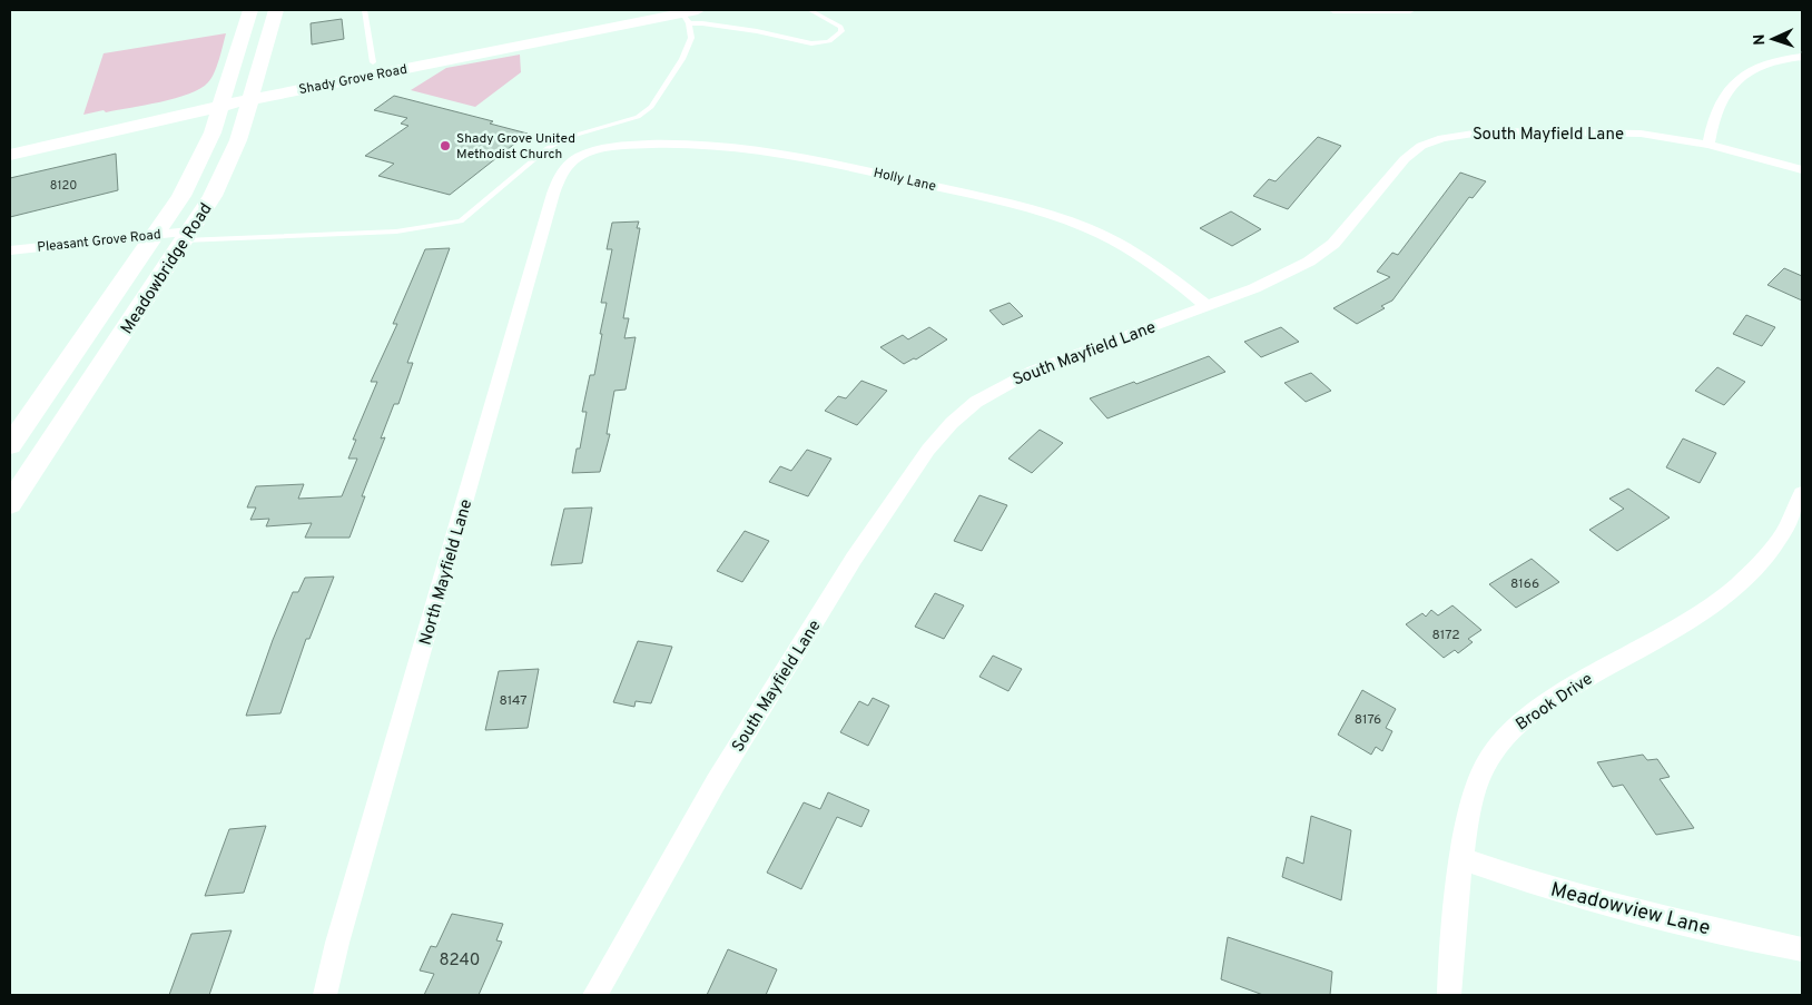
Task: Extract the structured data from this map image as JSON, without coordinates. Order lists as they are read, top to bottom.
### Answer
{
  "streets": {
    "main road": ["Shady Grove Road", "Meadowbridge Road"],
    "street": [
      "South Mayfield Lane",
      "Holly Lane",
      "Pleasant Grove Road",
      "North Mayfield Lane",
      "Brook Drive",
      "Meadowview Lane"
    ]
  },
  "crossings": [
    ["Shady Grove Road", "Meadowbridge Road"],
    ["South Mayfield Lane", "Holly Lane"],
    ["Holly Lane", "North Mayfield Lane"],
    ["Pleasant Grove Road", "Meadowbridge Road"],
    ["Brook Drive", "Meadowview Lane"]
  ],
  "places": ["Shady Grove United Methodist Church"],
  "house_numbers": [
    "8120",
    "8166",
    "8172",
    "8147",
    "8176",
    "8240"
  ],
  "north": "left"
}
